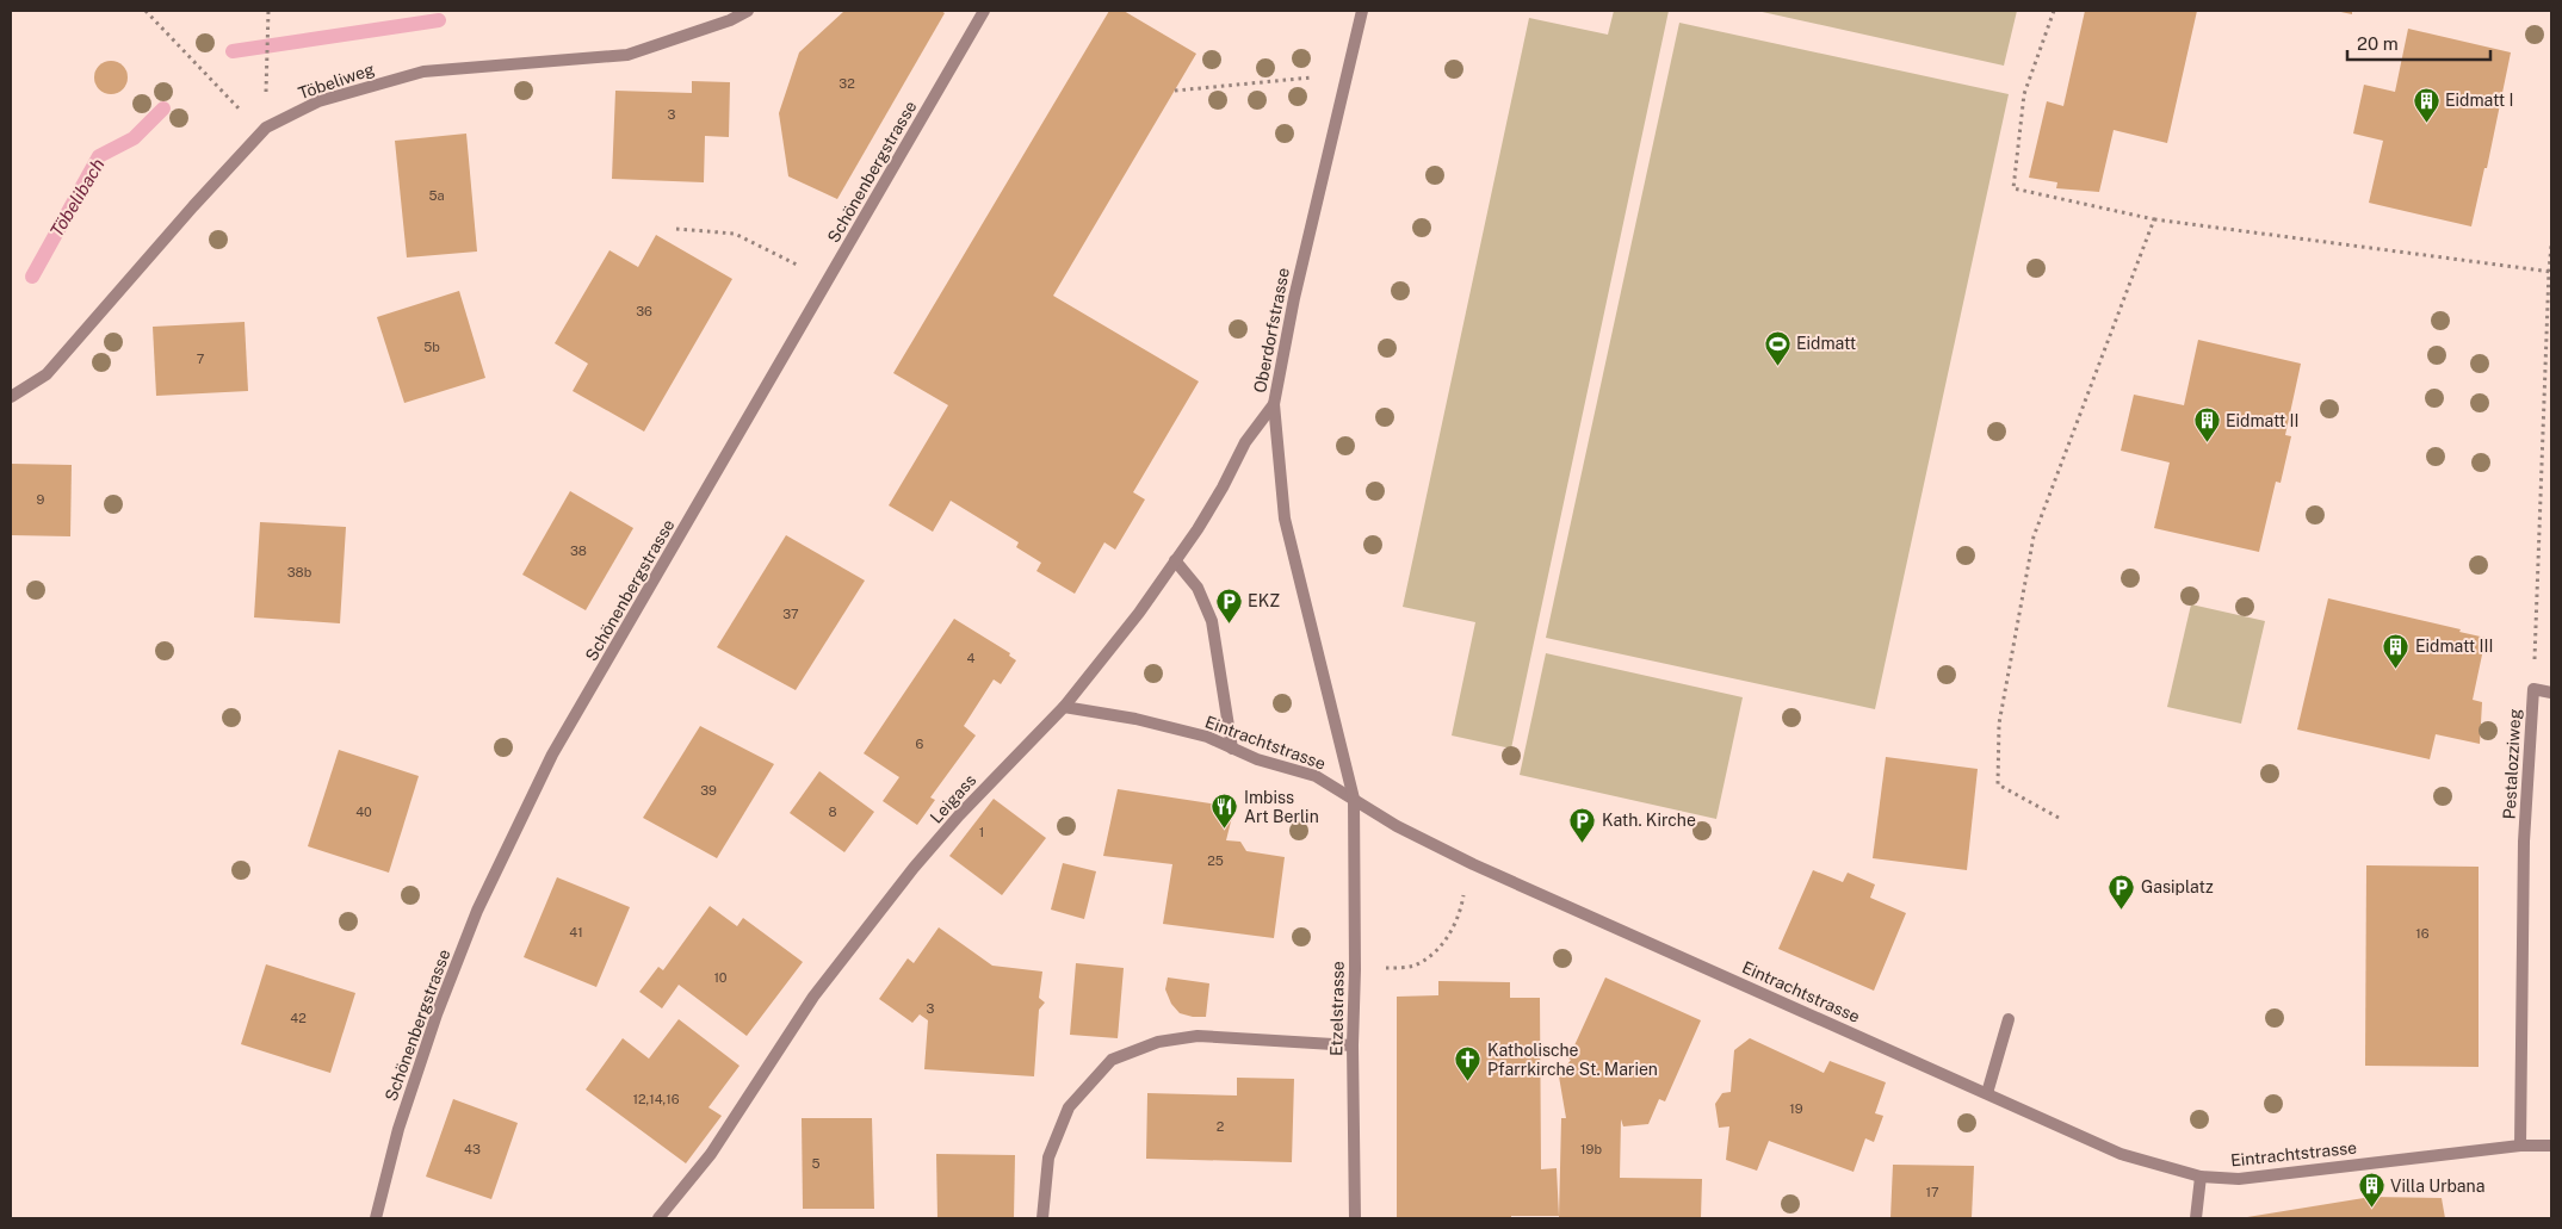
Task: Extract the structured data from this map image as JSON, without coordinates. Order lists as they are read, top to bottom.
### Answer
{
  "streets": {
    "street": [
      "Töbeliweg",
      "Schönenbergstrasse",
      "Oberdorfstrasse",
      "Eintrachtstrasse",
      "Pestalozziweg",
      "Leigass",
      "Etzelstrasse"
    ]
  },
  "crossings": [
    ["Oberdorfstrasse", "Eintrachtstrasse"],
    ["Oberdorfstrasse", "Leigass"],
    ["Oberdorfstrasse", "Etzelstrasse"],
    ["Eintrachtstrasse", "Pestalozziweg"],
    ["Eintrachtstrasse", "Leigass"],
    ["Eintrachtstrasse", "Etzelstrasse"]
  ],
  "water": ["Töbelibach"],
  "places": {
    "building": [
      "Eidmatt I",
      "Eidmatt II",
      "Eidmatt III",
      "Villa Urbana"
    ],
    "sports": ["Eidmatt"],
    "parking": ["EKZ", "Kath. Kirche", "Gasiplatz"],
    "restaurant": ["Imbiss Art Berlin"],
    "church": ["Katholische Pfarrkirche St. Marien"]
  },
  "house_numbers": [
    "32",
    "3",
    "5a",
    "36",
    "5b",
    "7",
    "9",
    "38",
    "38b",
    "37",
    "4",
    "6",
    "39",
    "40",
    "8",
    "1",
    "25",
    "41",
    "16",
    "10",
    "3",
    "42",
    "12,14,16",
    "19",
    "2",
    "43",
    "19b",
    "5",
    "17"
  ],
  "scale_bar": "20 m"
}
